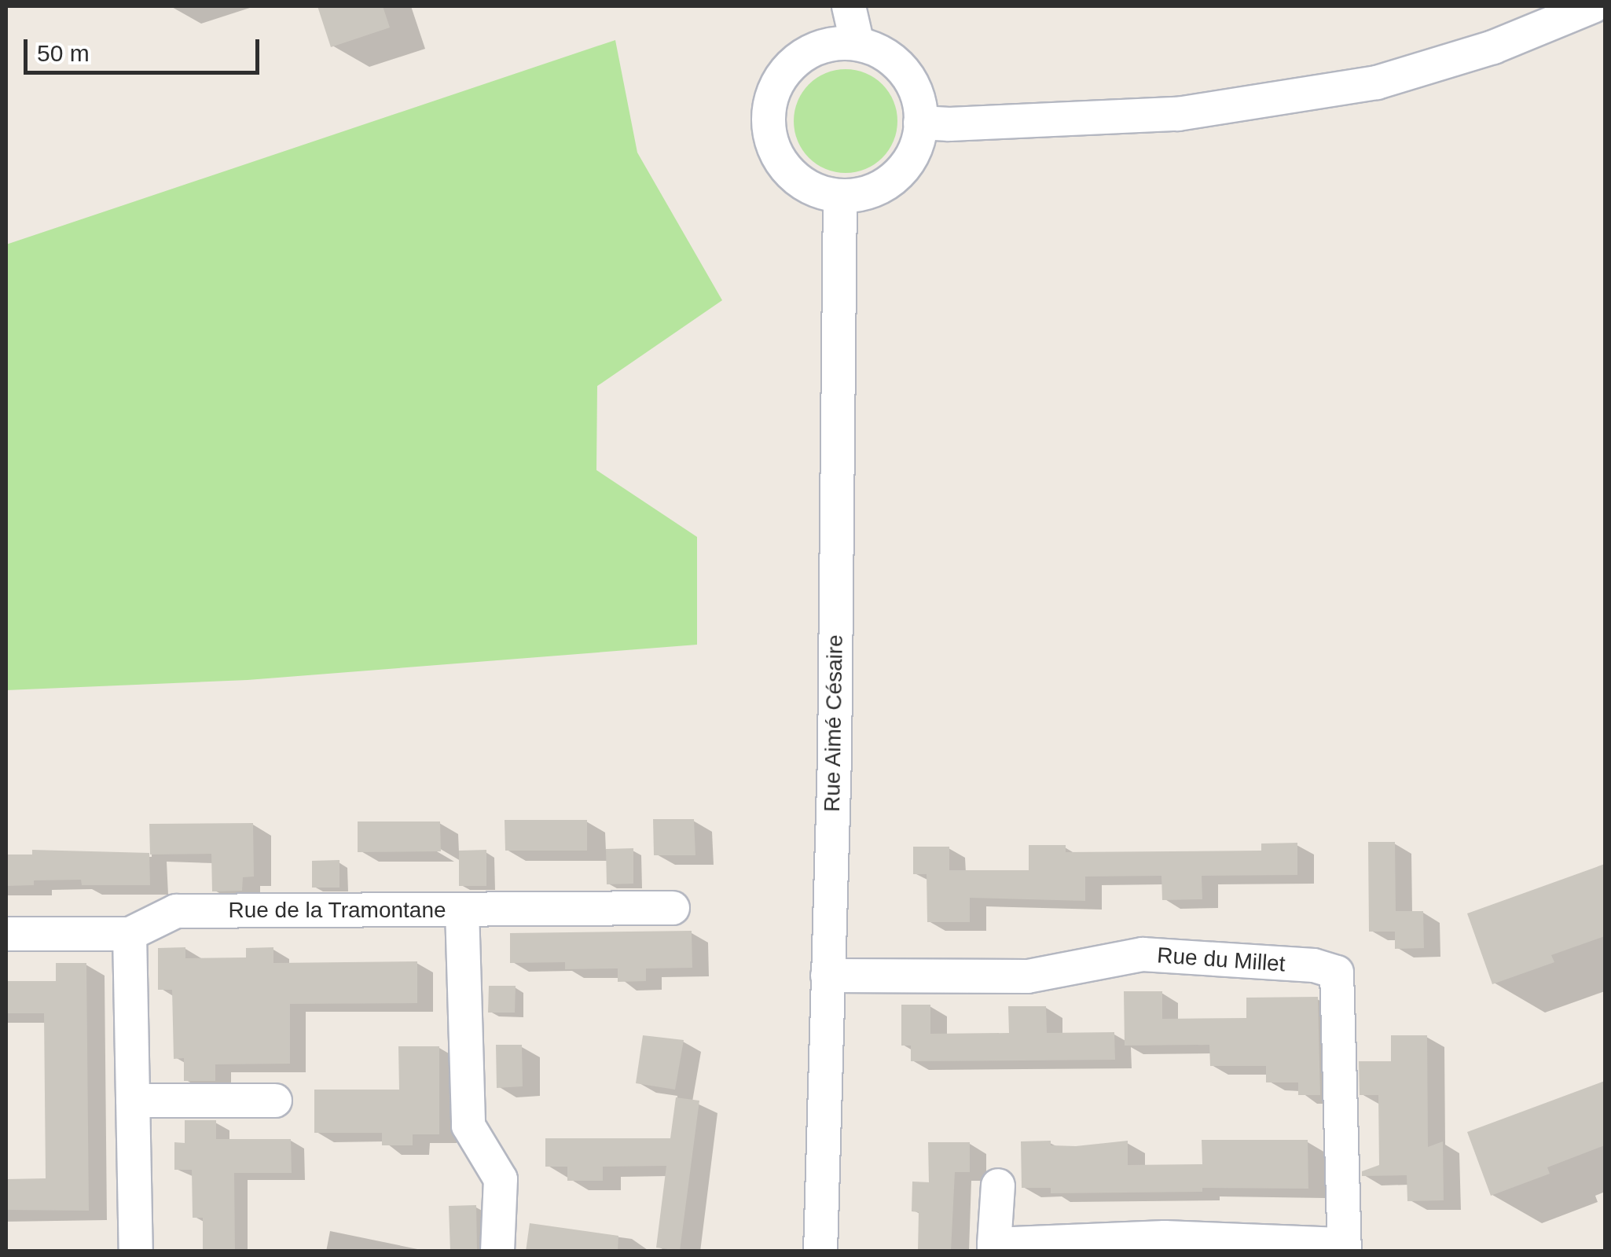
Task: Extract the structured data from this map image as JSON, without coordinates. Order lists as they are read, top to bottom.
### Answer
{
  "streets": {
    "street": ["Rue Aimé Césaire", "Rue de la Tramontane", "Rue du Millet"]
  },
  "crossings": [
    ["Rue Aimé Césaire", "Rue du Millet"]
  ],
  "scale_bar": "50 m"
}
